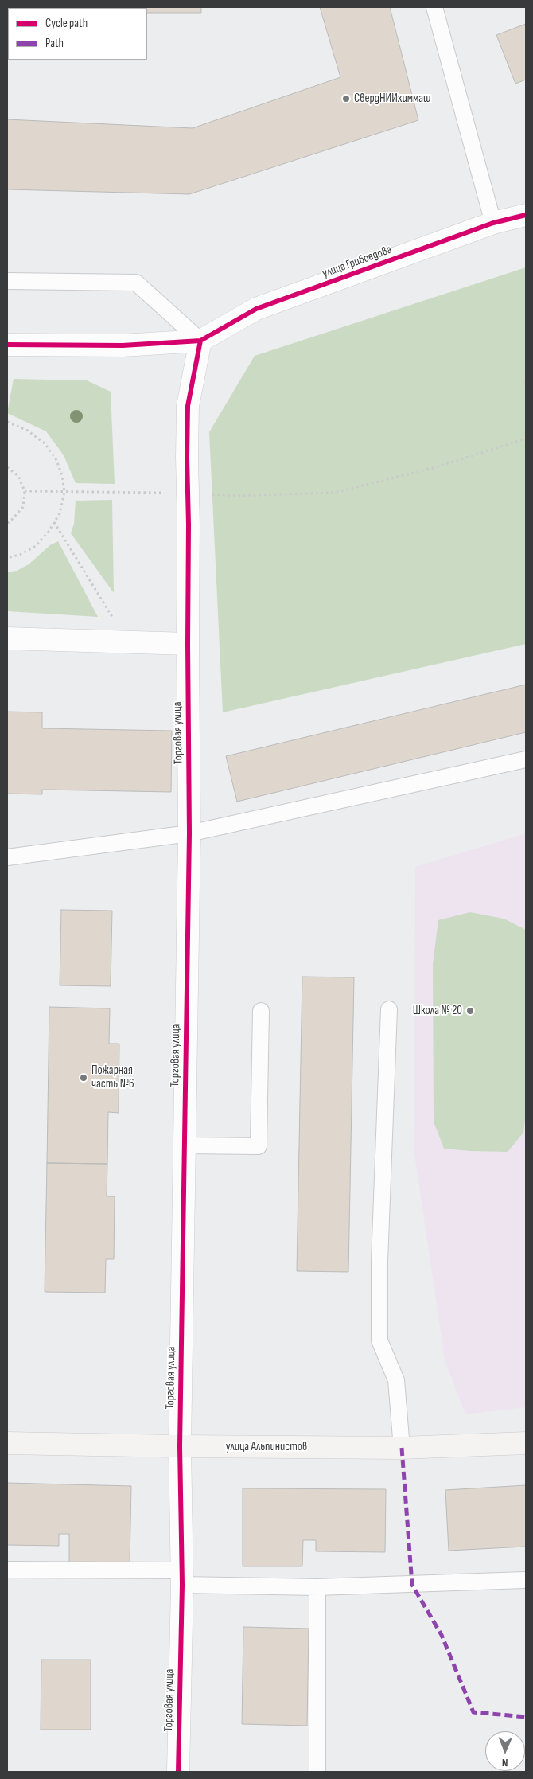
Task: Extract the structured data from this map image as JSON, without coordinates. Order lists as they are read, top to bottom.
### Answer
{
  "streets": {
    "main road": ["улица Альпинистов"],
    "street": ["улица Грибоедова", "Торговая улица"]
  },
  "crossings": [
    ["улица Грибоедова", "Торговая улица"],
    ["Торговая улица", "улица Альпинистов"]
  ],
  "places": ["СвердНИИхиммаш", "Школа № 20", "Пожарная часть №6"],
  "legend": ["Cycle path", "Path"],
  "north": "bottom"
}
